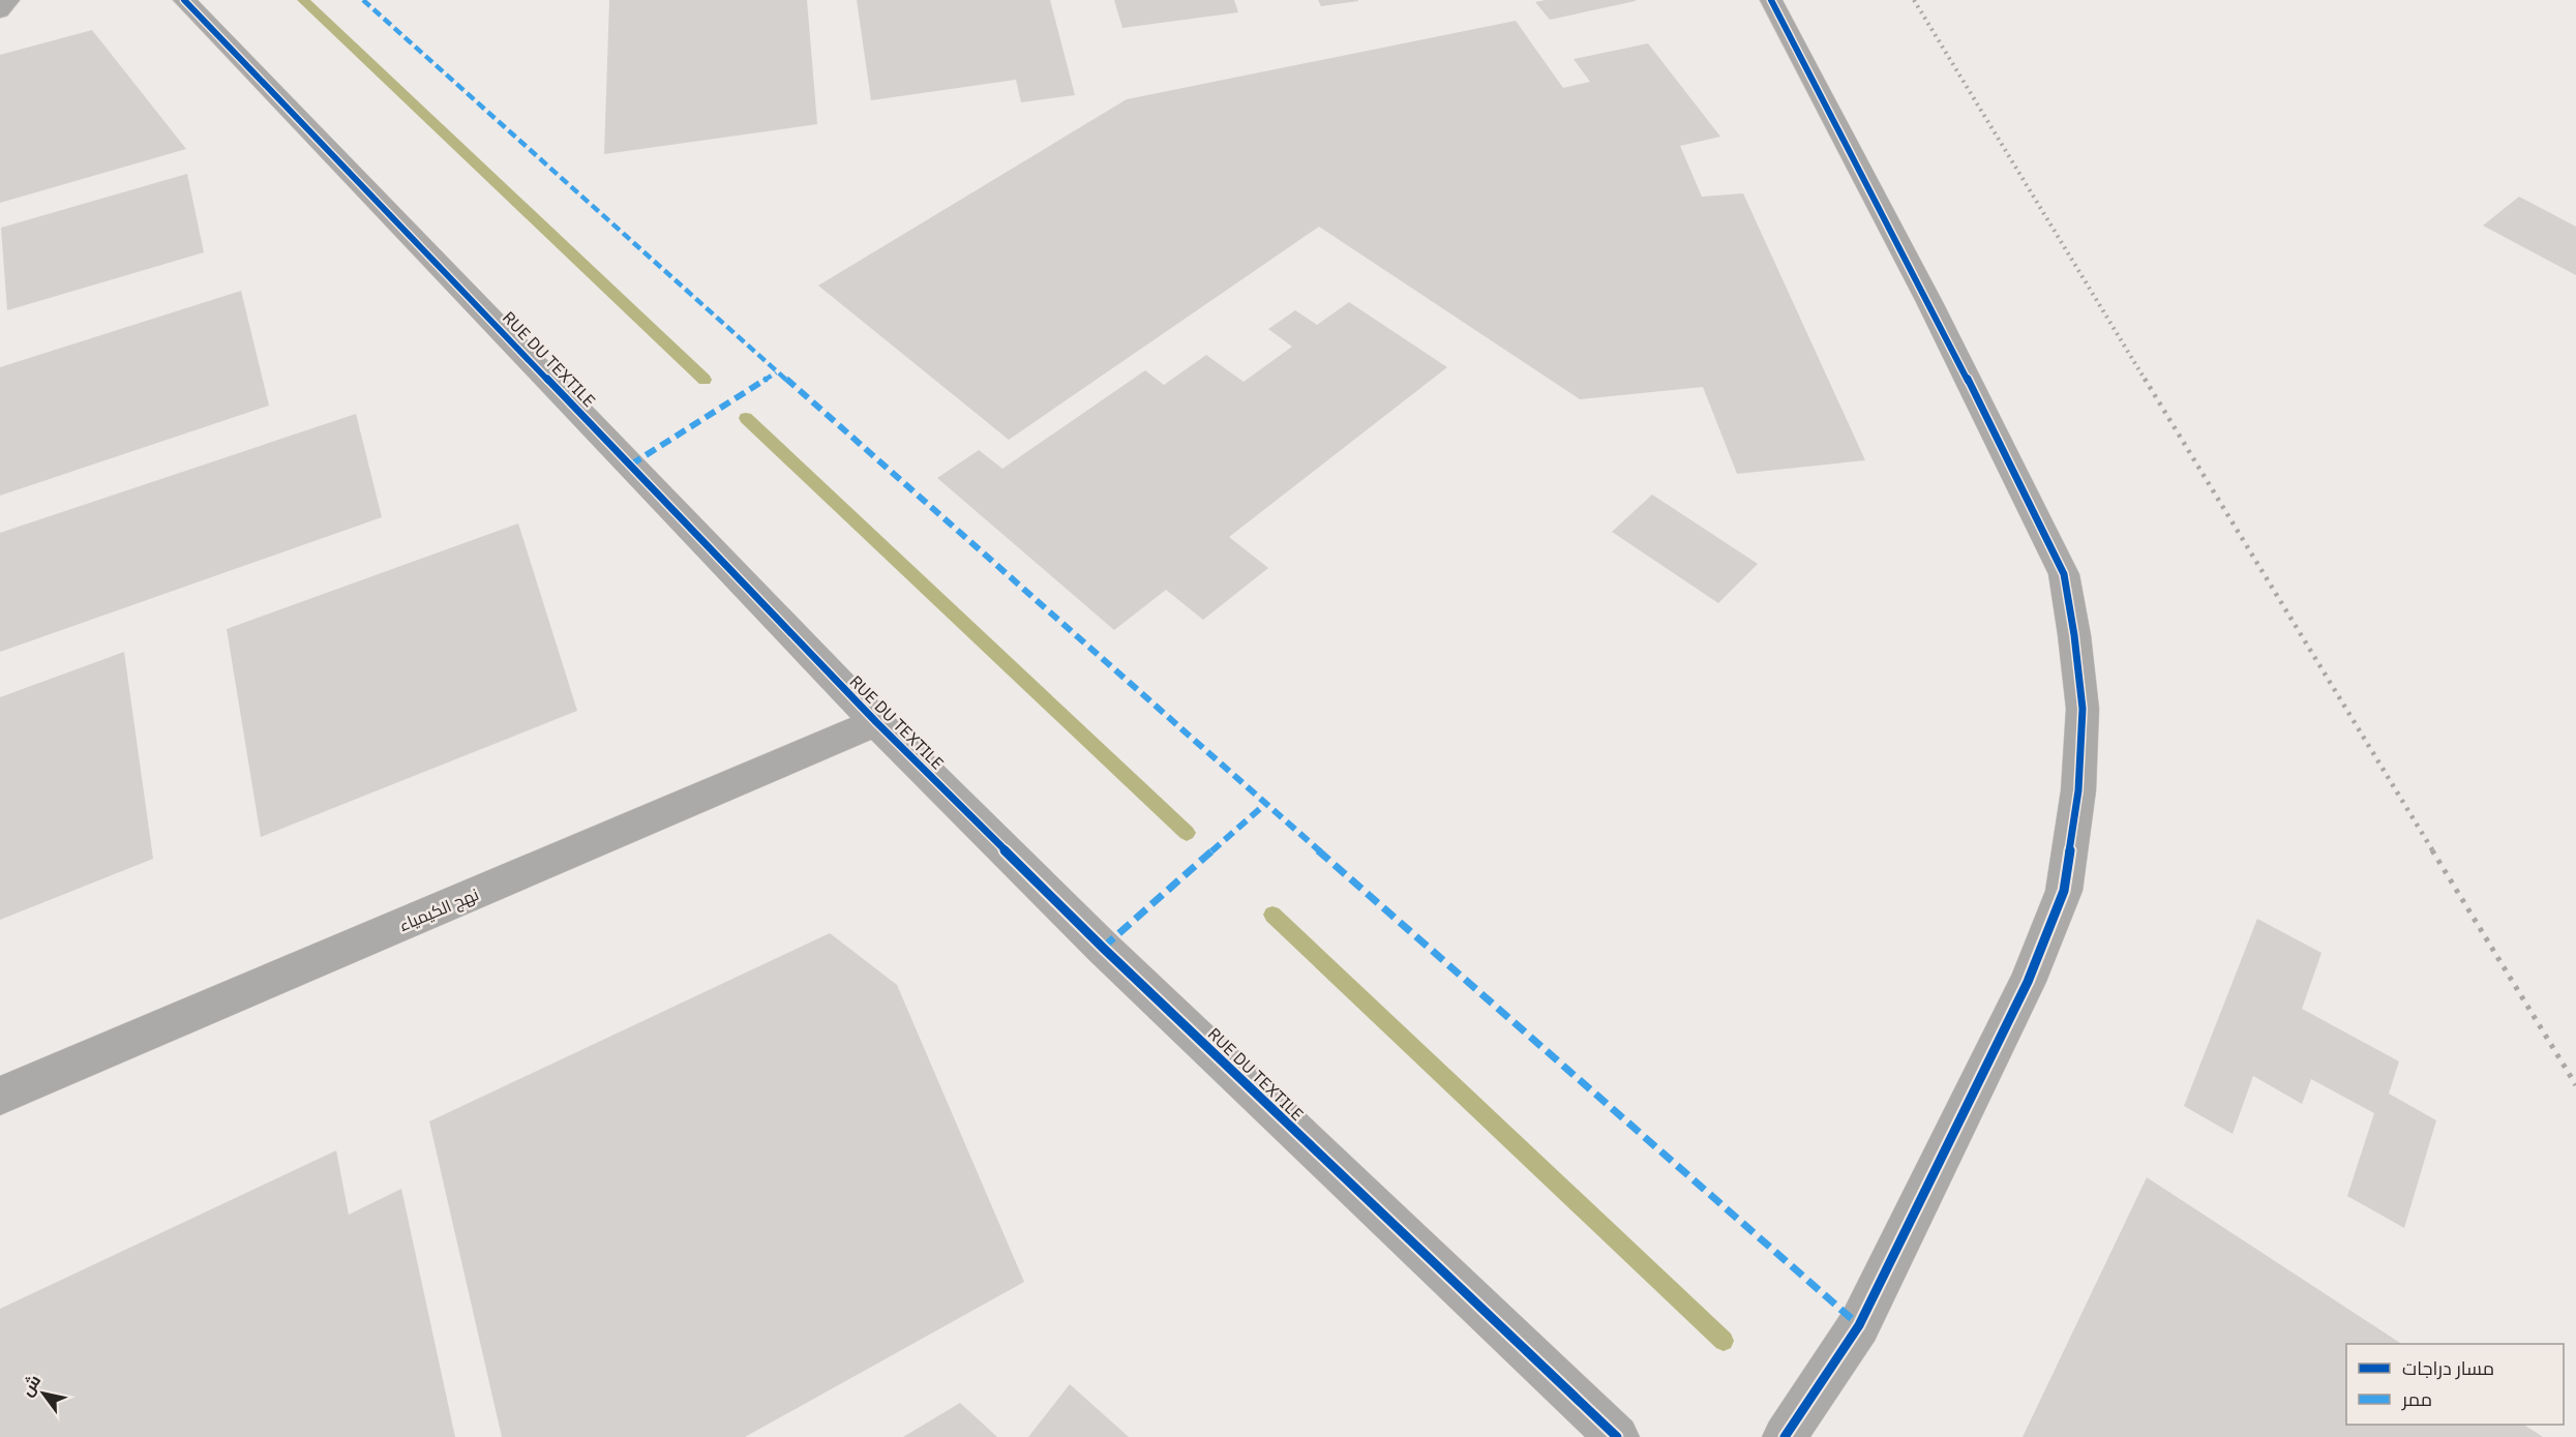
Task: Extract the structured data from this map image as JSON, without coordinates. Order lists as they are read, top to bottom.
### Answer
{
  "streets": {
    "street": ["RUE DU TEXTILE", "نهج الكيمياء"]
  },
  "crossings": [
    ["RUE DU TEXTILE", "نهج الكيمياء"]
  ],
  "legend": ["مسار دراجات", "ممر"],
  "north": "top left"
}
